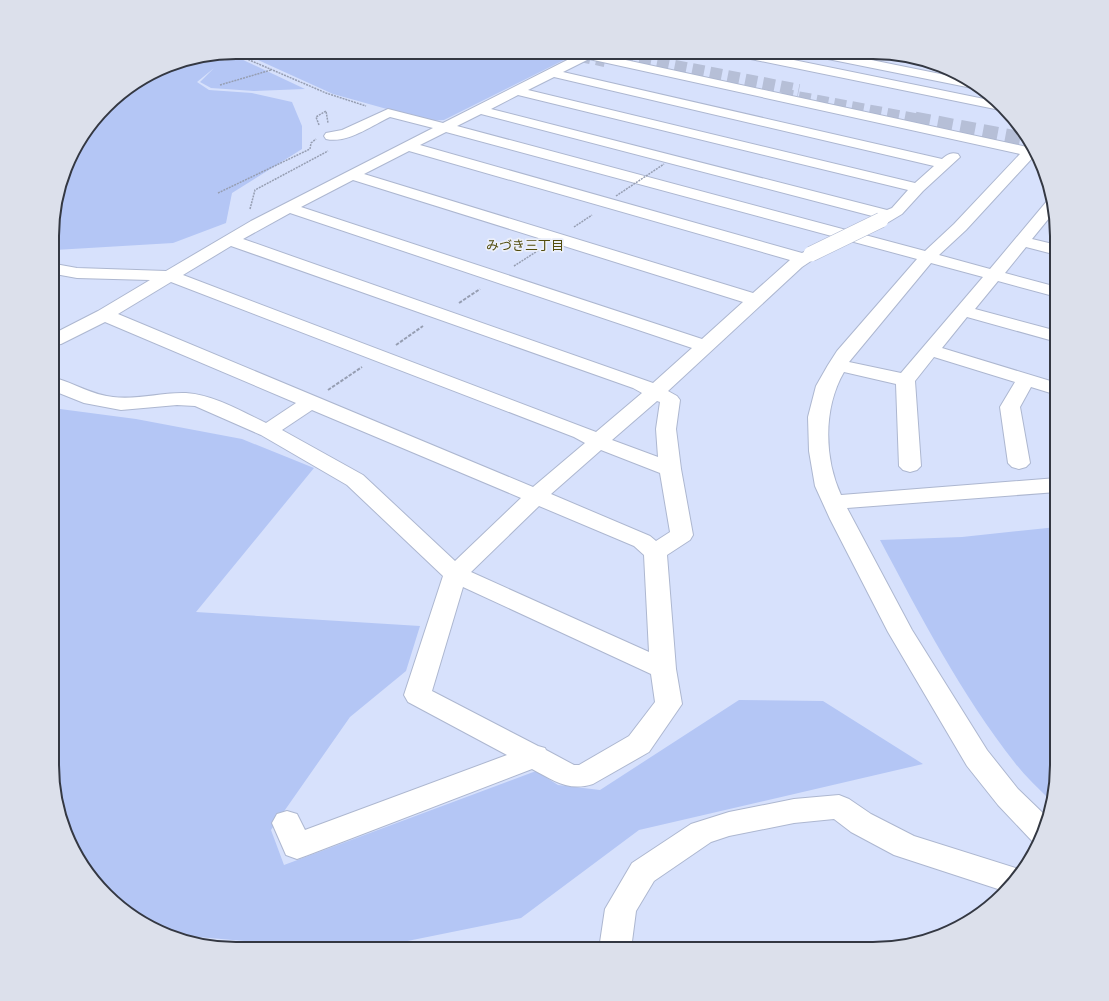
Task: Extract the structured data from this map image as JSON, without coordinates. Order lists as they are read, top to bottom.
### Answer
{
  "districts": ["みづき三丁目"]
}
